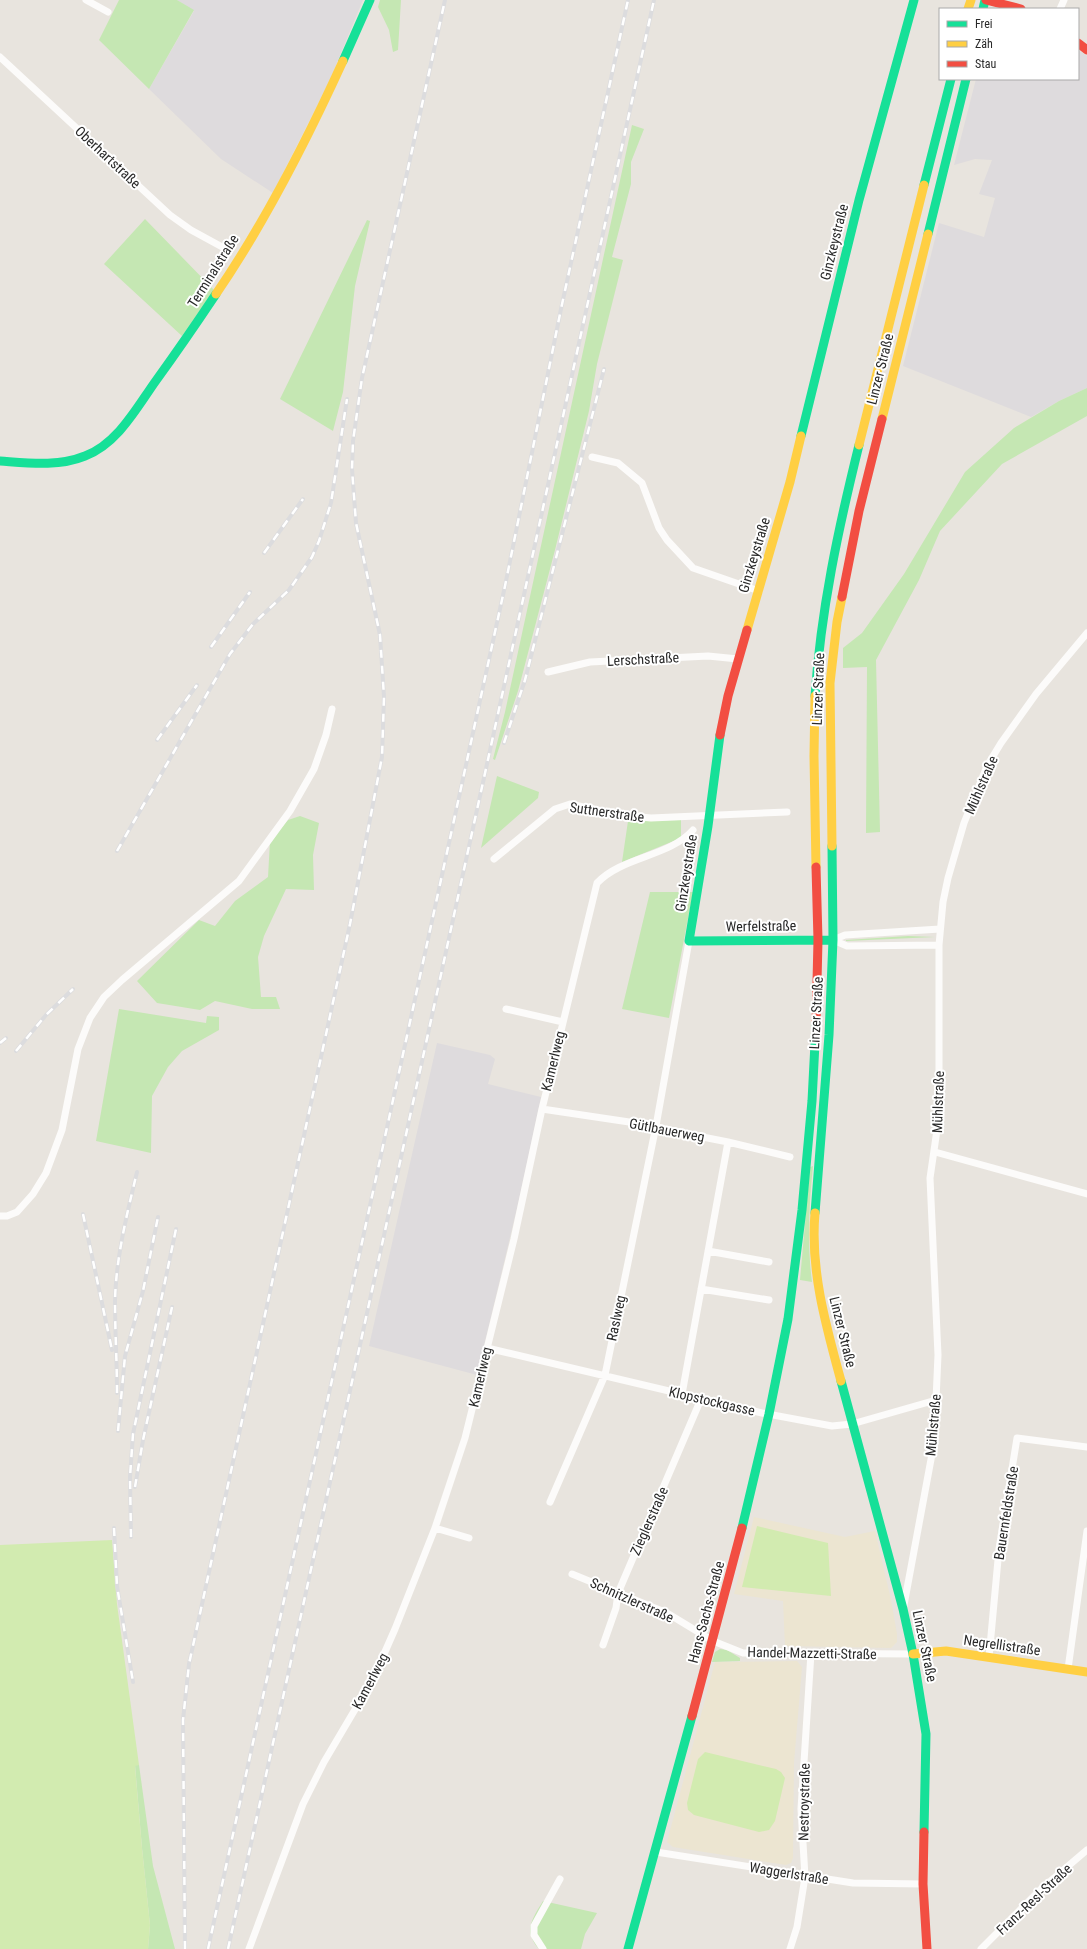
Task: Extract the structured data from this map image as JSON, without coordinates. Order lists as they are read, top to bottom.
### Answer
{
  "streets": {
    "main road": [
      "Ginzkeystraße",
      "Terminalstraße",
      "Linzer Straße",
      "Werfelstraße",
      "Hans-Sachs-Straße",
      "Negrellistraße"
    ],
    "street": [
      "Oberhartstraße",
      "Lerschstraße",
      "Mühlstraße",
      "Suttnerstraße",
      "Kamerlweg",
      "Gütlbauerweg",
      "Raslweg",
      "Klopstockgasse",
      "Bauernfeldstraße",
      "Zieglerstraße",
      "Schnitzlerstraße",
      "Handel-Mazzetti-Straße",
      "Nestroystraße",
      "Waggerlstraße",
      "Franz-Resl-Straße"
    ]
  },
  "crossings": [
    ["Ginzkeystraße", "Lerschstraße"],
    ["Ginzkeystraße", "Suttnerstraße"],
    ["Ginzkeystraße", "Werfelstraße"],
    ["Ginzkeystraße", "Gütlbauerweg"],
    ["Ginzkeystraße", "Raslweg"],
    ["Linzer Straße", "Mühlstraße"],
    ["Linzer Straße", "Werfelstraße"],
    ["Linzer Straße", "Klopstockgasse"],
    ["Linzer Straße", "Hans-Sachs-Straße"],
    ["Linzer Straße", "Negrellistraße"],
    ["Linzer Straße", "Handel-Mazzetti-Straße"],
    ["Linzer Straße", "Waggerlstraße"],
    ["Mühlstraße", "Werfelstraße"],
    ["Mühlstraße", "Klopstockgasse"],
    ["Kamerlweg", "Gütlbauerweg"],
    ["Kamerlweg", "Klopstockgasse"],
    ["Gütlbauerweg", "Raslweg"],
    ["Raslweg", "Klopstockgasse"],
    ["Klopstockgasse", "Zieglerstraße"],
    ["Klopstockgasse", "Hans-Sachs-Straße"],
    ["Bauernfeldstraße", "Negrellistraße"],
    ["Zieglerstraße", "Schnitzlerstraße"],
    ["Schnitzlerstraße", "Hans-Sachs-Straße"],
    ["Schnitzlerstraße", "Handel-Mazzetti-Straße"],
    ["Hans-Sachs-Straße", "Handel-Mazzetti-Straße"],
    ["Hans-Sachs-Straße", "Waggerlstraße"],
    ["Negrellistraße", "Handel-Mazzetti-Straße"],
    ["Handel-Mazzetti-Straße", "Nestroystraße"],
    ["Nestroystraße", "Waggerlstraße"]
  ],
  "legend": ["Frei", "Zäh", "Stau"]
}
